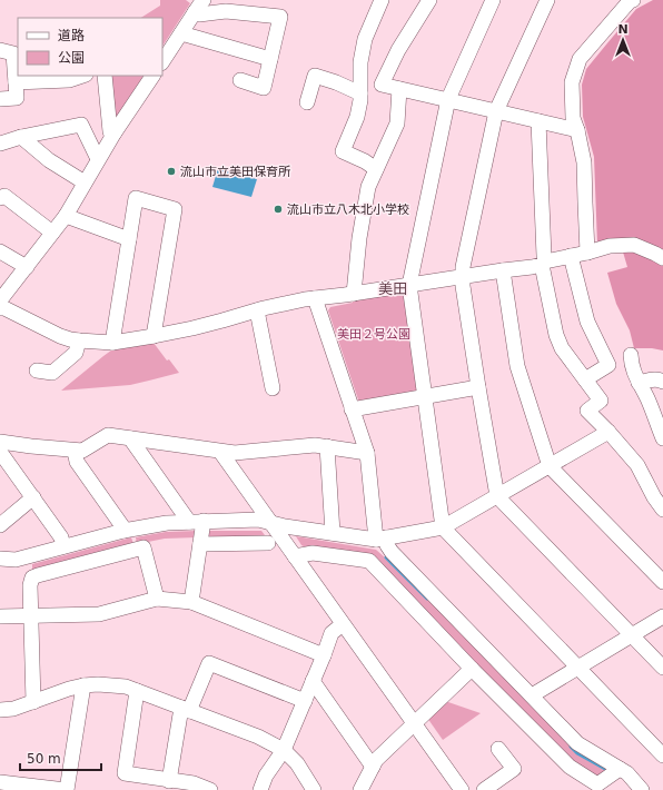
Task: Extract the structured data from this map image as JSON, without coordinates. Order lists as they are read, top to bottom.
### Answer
{
  "districts": ["美田"],
  "parks": ["美田２号公園"],
  "places": ["流山市立美田保育所", "流山市立八木北小学校"],
  "legend": ["道路", "公園"],
  "scale_bar": "50 m",
  "north": "top"
}
